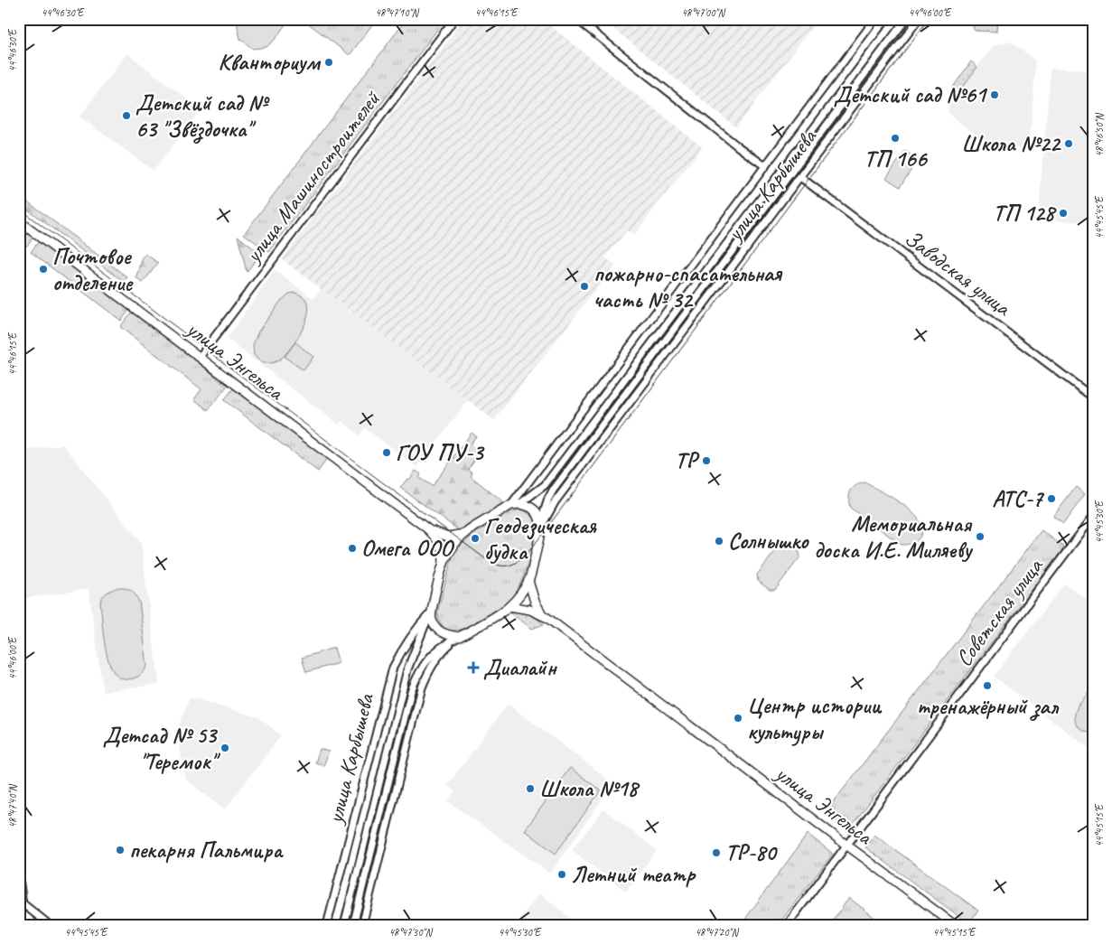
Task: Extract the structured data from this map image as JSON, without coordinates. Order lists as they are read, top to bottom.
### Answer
{
  "streets": {
    "main road": ["улица Карбышева", "улица Энгельса"],
    "street": ["улица Машиностроителей", "Заводская улица", "Советская улица"]
  },
  "crossings": [
    ["улица Машиностроителей", "улица Энгельса"],
    ["улица Карбышева", "Заводская улица"],
    ["улица Карбышева", "улица Энгельса"],
    ["улица Энгельса", "Советская улица"]
  ],
  "places": {
    "other": [
      "Кванториум",
      "Детский сад №61",
      "Детский сад № 63 \"Звёздочка\"",
      "ТП 166",
      "Школа №22",
      "ТП 128",
      "Почтовое отделение",
      "пожарно-спасательная часть № 32",
      "ГОУ ПУ-3",
      "ТР",
      "АТС-7",
      "Мемориальная доска И.Е. Миляеву",
      "Геодезическая будка",
      "Солнышко",
      "Омега ООО",
      "тренажёрный зал",
      "Центр истории культуры",
      "Детсад № 53 \"Теремок\"",
      "Школа №18",
      "пекарня Пальмира",
      "ТР-80",
      "Летний театр"
    ],
    "health": ["Диалайн"]
  },
  "coordinates": [
    "44°46'30\"E",
    "48°47'10\"N",
    "44°46'15\"E",
    "48°47'00\"N",
    "44°46'00\"E",
    "48°46'50\"N",
    "44°45'45\"E",
    "44°45'30\"E",
    "48°47'40\"N",
    "44°45'15\"E",
    "48°47'30\"N",
    "48°47'20\"N"
  ]
}
